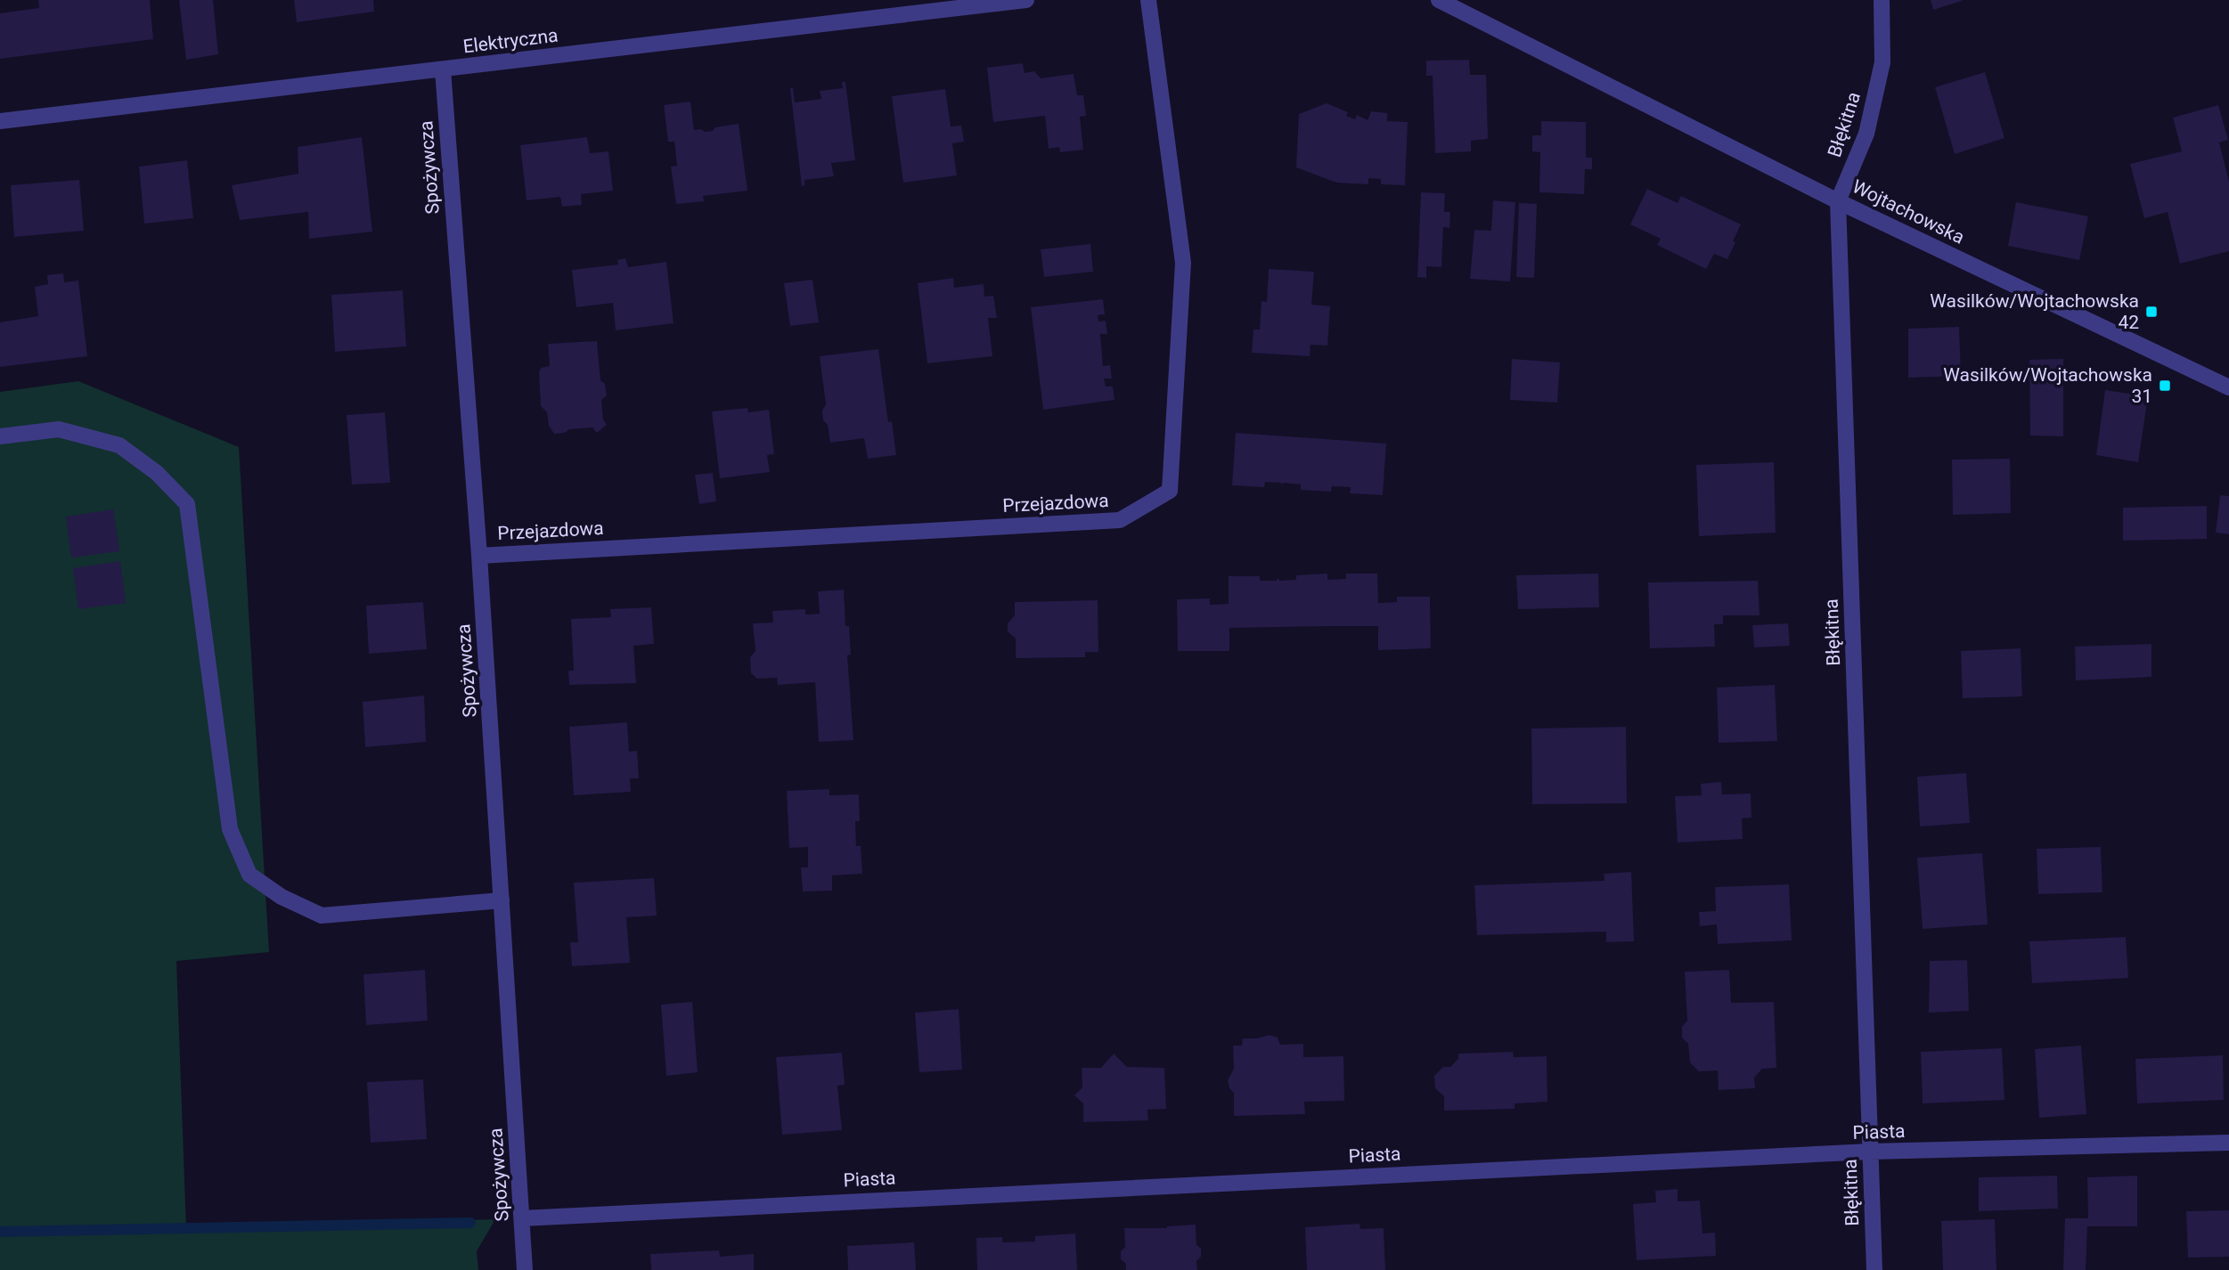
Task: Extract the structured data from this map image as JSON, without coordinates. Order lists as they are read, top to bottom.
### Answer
{
  "streets": {
    "street": [
      "Elektryczna",
      "Błękitna",
      "Spożywcza",
      "Wojtachowska",
      "Przejazdowa",
      "Piasta"
    ]
  },
  "crossings": [
    ["Elektryczna", "Spożywcza"],
    ["Błękitna", "Wojtachowska"],
    ["Błękitna", "Piasta"],
    ["Spożywcza", "Przejazdowa"],
    ["Spożywcza", "Piasta"]
  ],
  "places": {
    "transit": ["Wasilków/Wojtachowska 42", "Wasilków/Wojtachowska 31"]
  }
}
